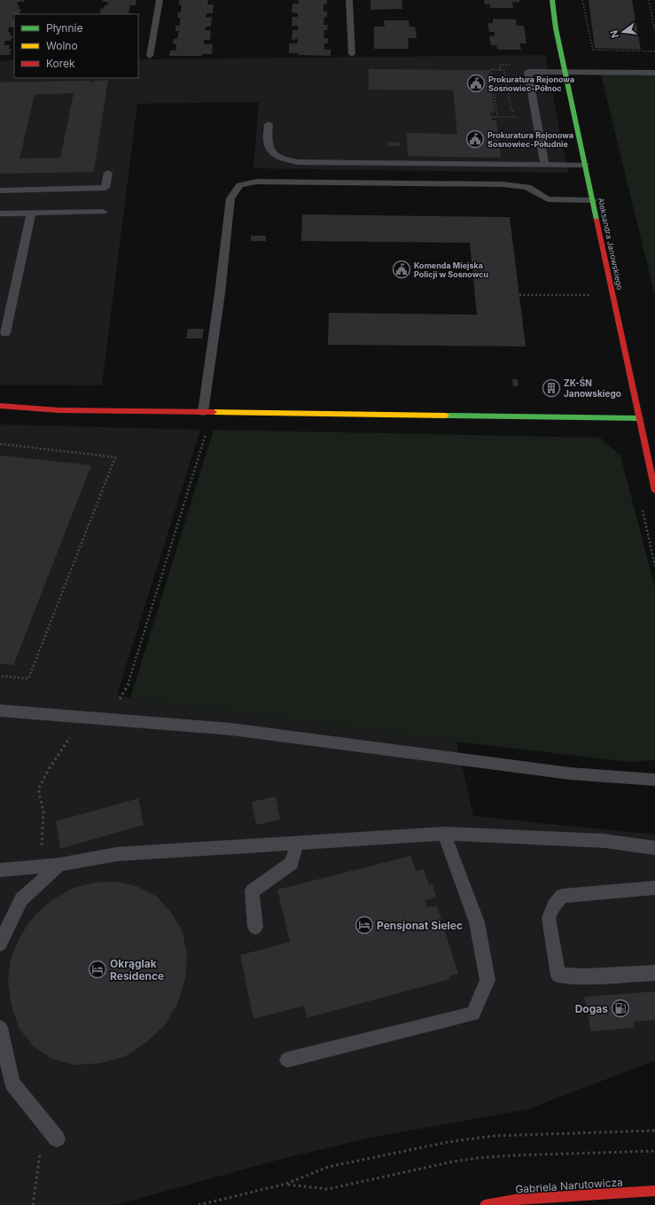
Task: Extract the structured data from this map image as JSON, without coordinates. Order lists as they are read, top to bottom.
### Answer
{
  "streets": {
    "street": ["Aleksandra Janowskiego", "Gabriela Narutowicza"]
  },
  "places": {
    "public building": ["Prokuratura Rejonowa Sosnowiec-Północ", "Prokuratura Rejonowa Sosnowiec-Południe", "Komenda Miejska Policji w Sosnowcu"],
    "building": ["ZK-ŚN Janowskiego"],
    "hotel": ["Pensjonat Sielec", "Okrąglak Residence"],
    "fuel station": ["Dogas"]
  },
  "legend": ["Płynnie", "Wolno", "Korek"],
  "north": "left"
}
